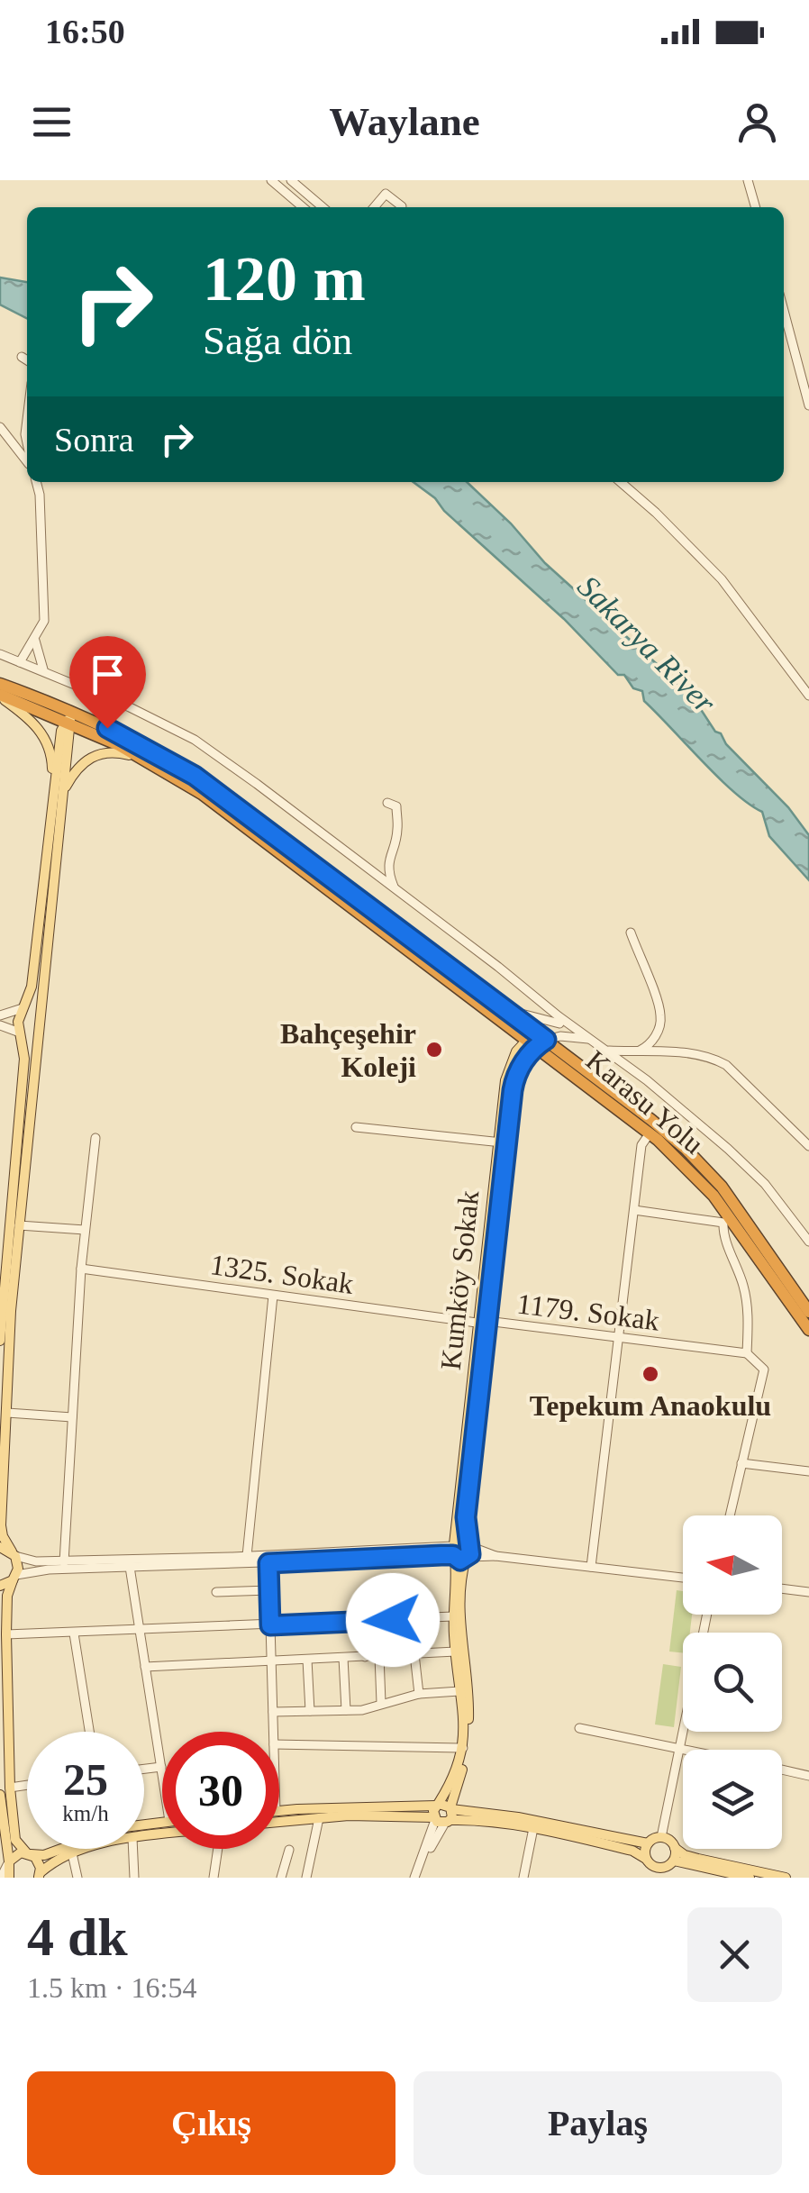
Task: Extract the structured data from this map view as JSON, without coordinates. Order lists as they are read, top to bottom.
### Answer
{
  "streets": {
    "highway": ["Karasu Yolu"],
    "main road": ["Kumköy Sokak"],
    "street": ["1325. Sokak", "1179. Sokak"]
  },
  "crossings": [
    ["Karasu Yolu", "Kumköy Sokak"],
    ["1325. Sokak", "Kumköy Sokak"],
    ["1325. Sokak", "1179. Sokak"],
    ["Kumköy Sokak", "1179. Sokak"]
  ],
  "water": ["Sakarya River"],
  "places": ["Bahçeşehir Koleji", "Tepekum Anaokulu"],
  "north": "left",
  "page": {
    "status": "16:50",
    "header": "Waylane",
    "turn": ["120 m", "Sağa dön"],
    "then": "Sonra",
    "speed": "25 km/h",
    "limit": "30",
    "heading": ["4 dk", "1.5 km · 16:54"],
    "buttons": ["Çıkış", "Paylaş"]
  }
}
